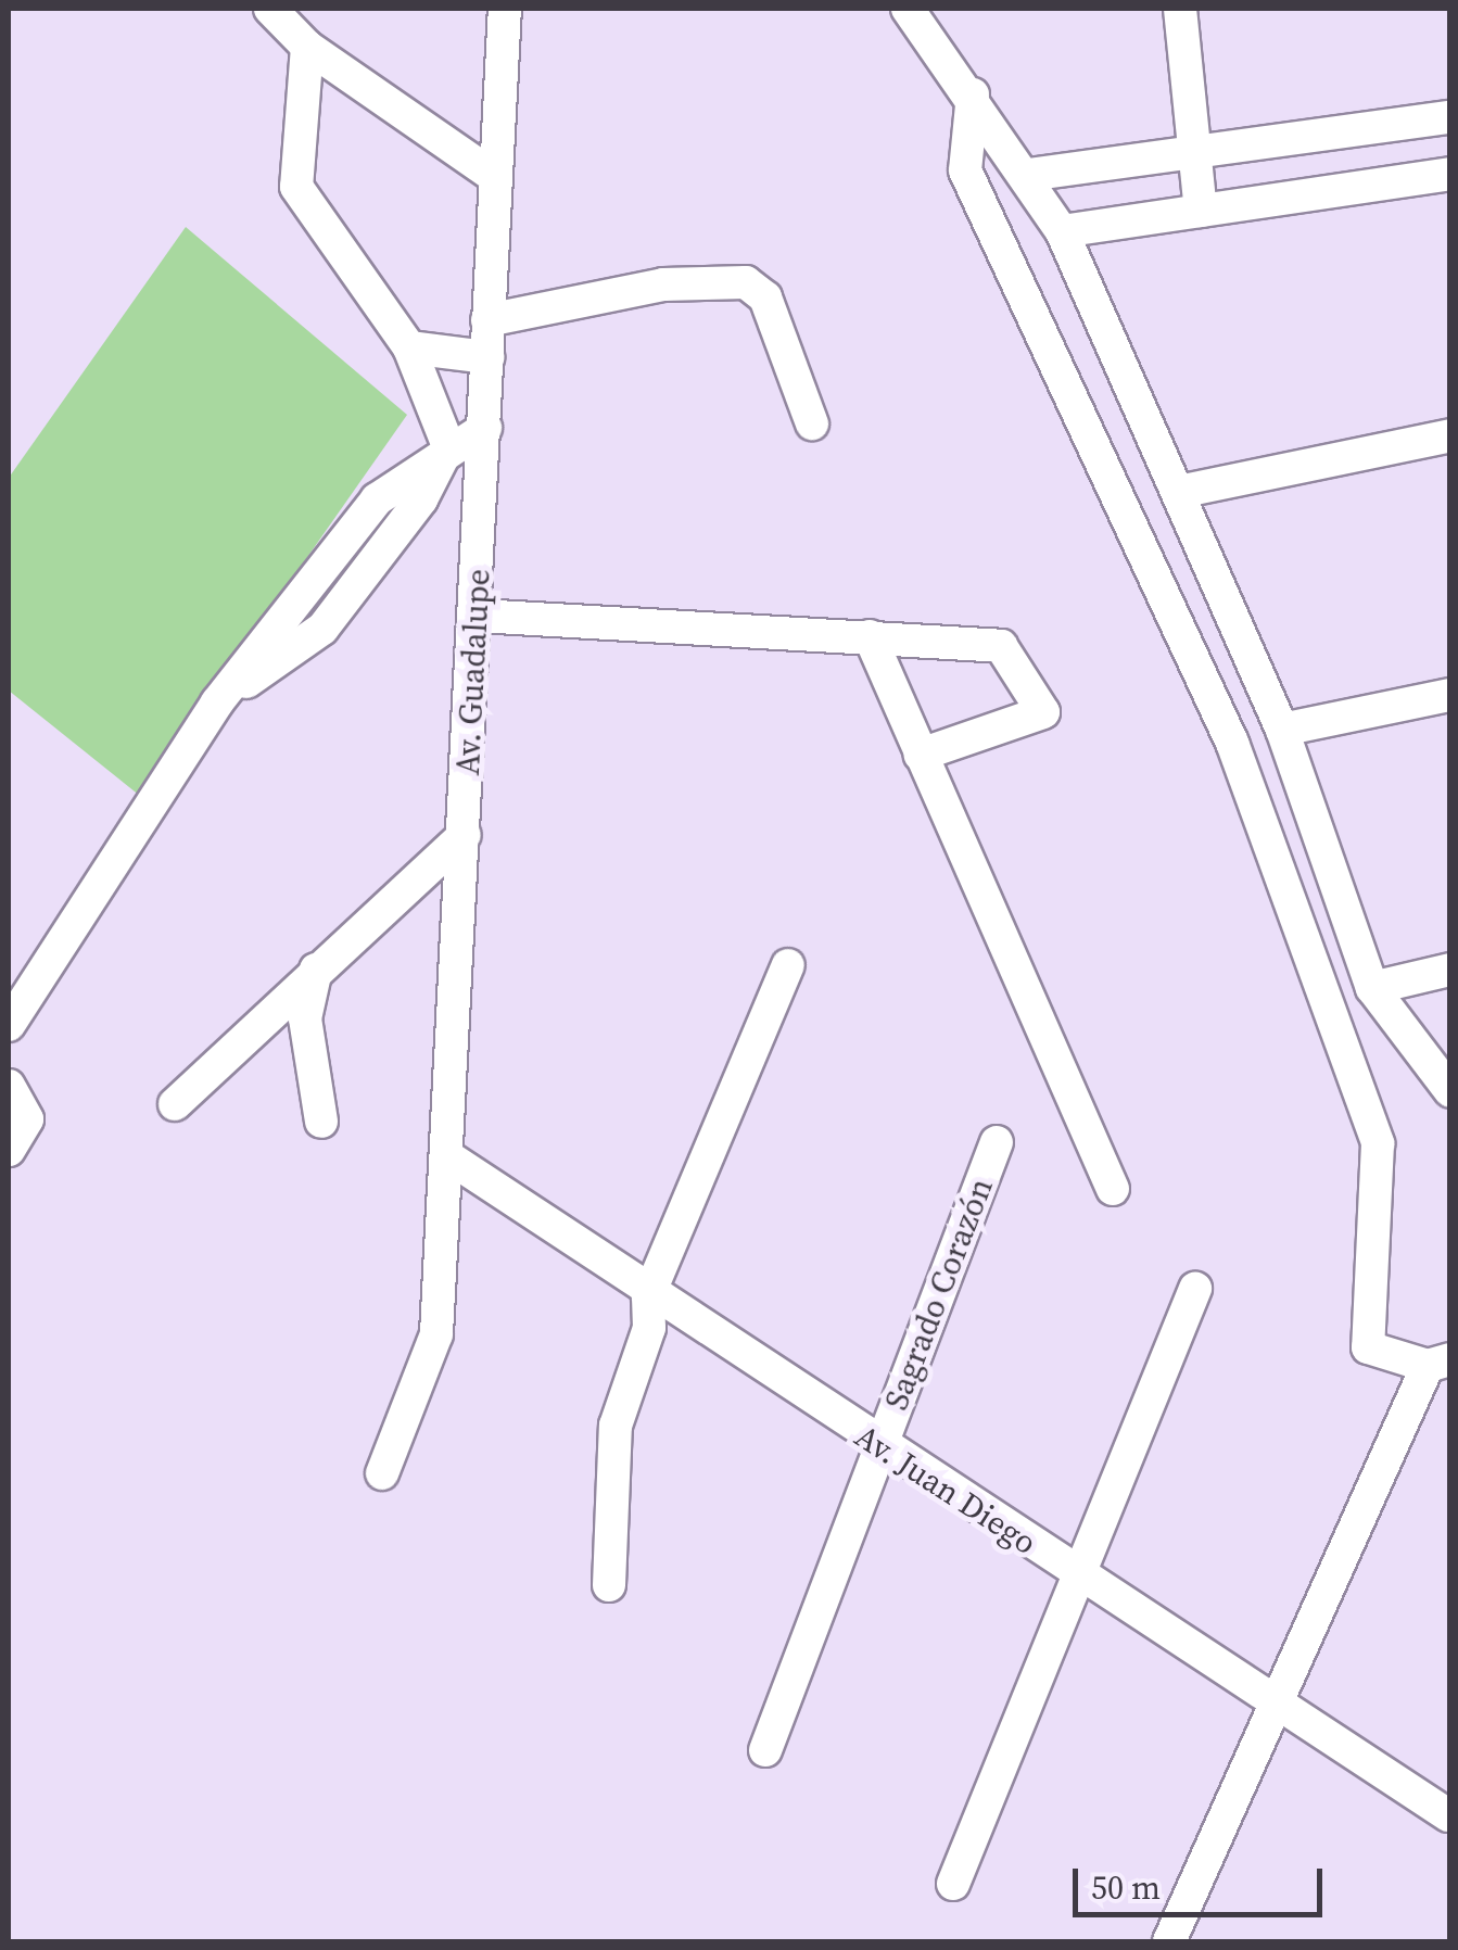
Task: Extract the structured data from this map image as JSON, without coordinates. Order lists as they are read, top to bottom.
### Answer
{
  "streets": {
    "street": ["Av. Guadalupe", "Sagrado Corazón", "Av. Juan Diego"]
  },
  "crossings": [
    ["Av. Guadalupe", "Av. Juan Diego"],
    ["Sagrado Corazón", "Av. Juan Diego"]
  ],
  "scale_bar": "50 m"
}
